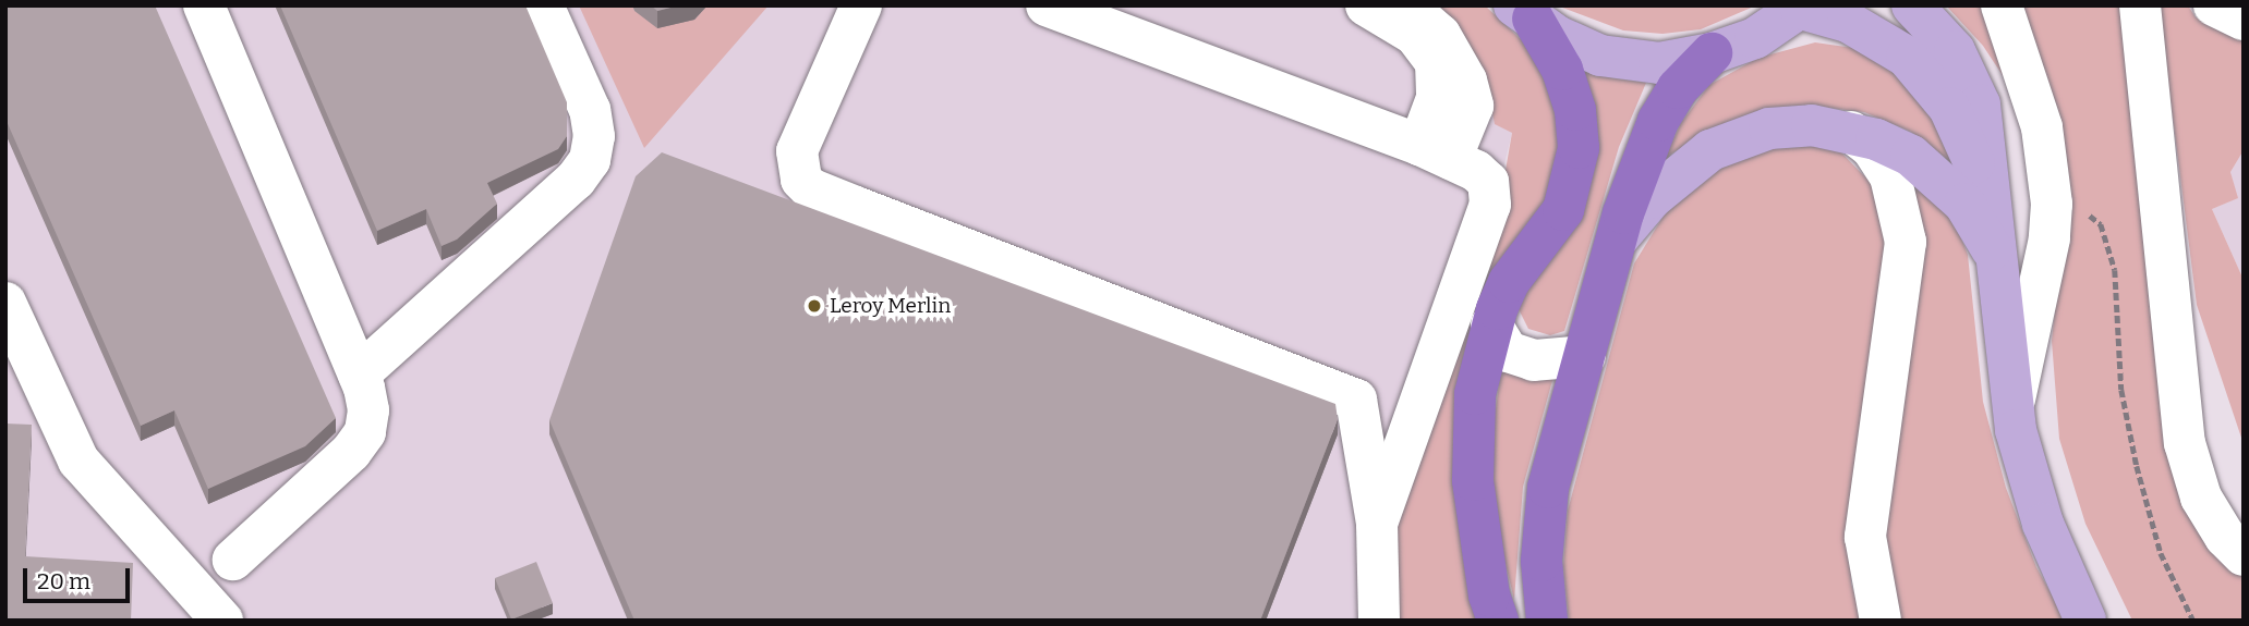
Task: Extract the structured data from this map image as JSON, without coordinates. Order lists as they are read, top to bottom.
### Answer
{
  "places": ["Leroy Merlin"],
  "scale_bar": "20 m"
}
